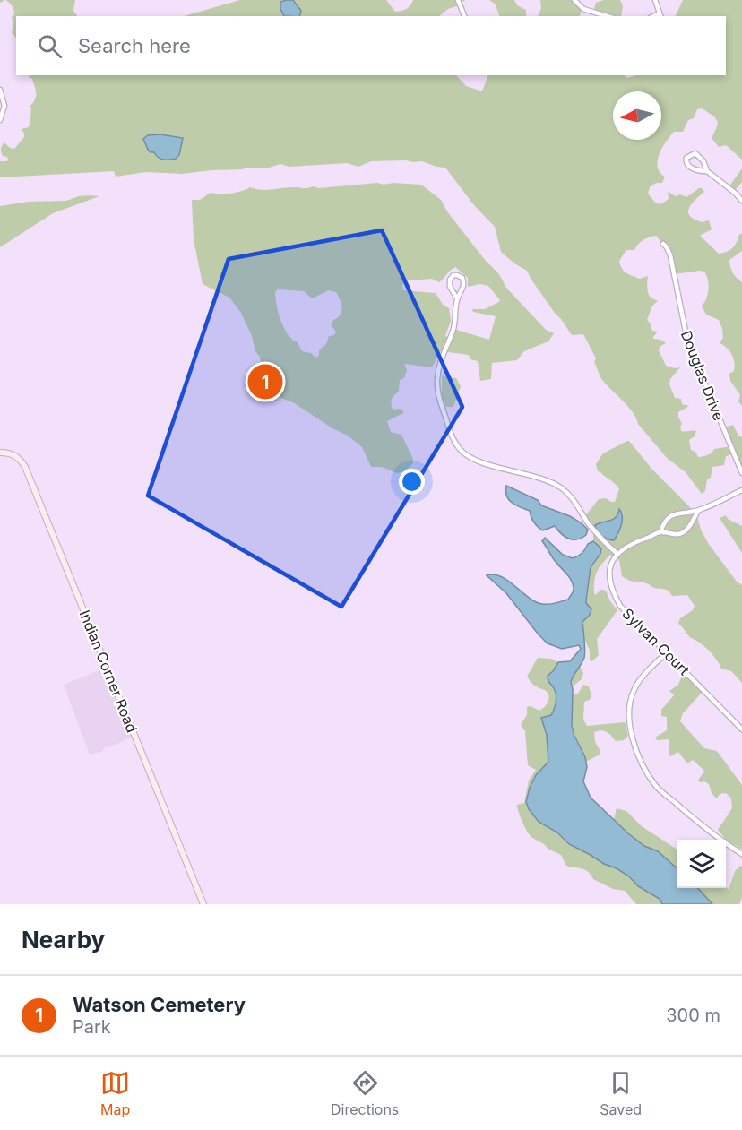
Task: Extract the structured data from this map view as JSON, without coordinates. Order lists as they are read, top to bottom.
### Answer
{
  "streets": {
    "street": ["Douglas Drive", "Sylvan Court", "Indian Corner Road"]
  },
  "north": "left",
  "page": {
    "search": "Search here",
    "pins": "1",
    "heading": "Nearby",
    "list": [
      {
        "mark": "1",
        "name": "Watson Cemetery",
        "note": "Park",
        "value": "300 m"
      }
    ],
    "nav": ["Map", "Directions", "Saved"]
  }
}
